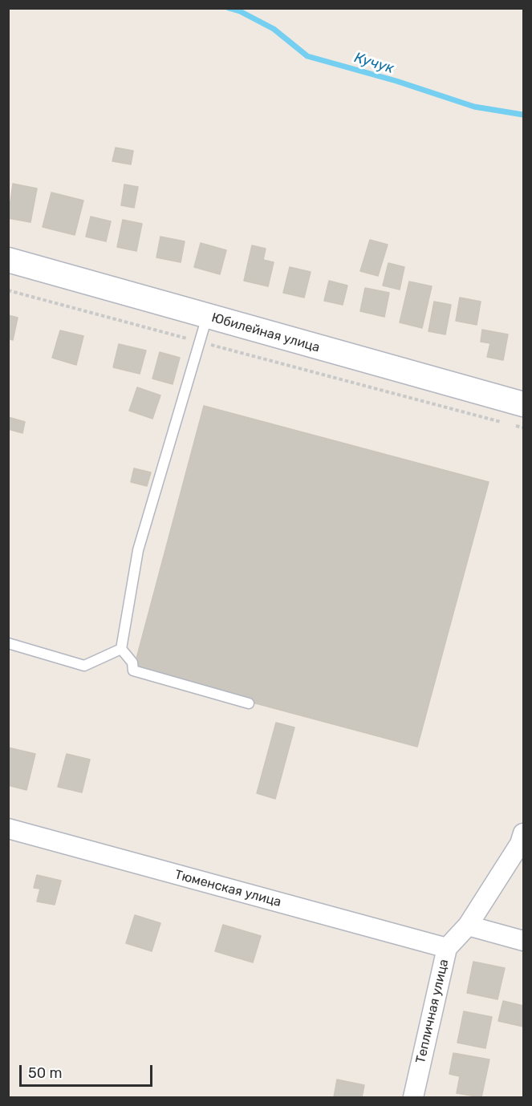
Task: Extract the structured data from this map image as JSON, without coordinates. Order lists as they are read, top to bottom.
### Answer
{
  "streets": {
    "street": ["Юбилейная улица", "Тюменская улица", "Тепличная улица"]
  },
  "crossings": [
    ["Тюменская улица", "Тепличная улица"]
  ],
  "water": ["Кучук"],
  "scale_bar": "50 m"
}
